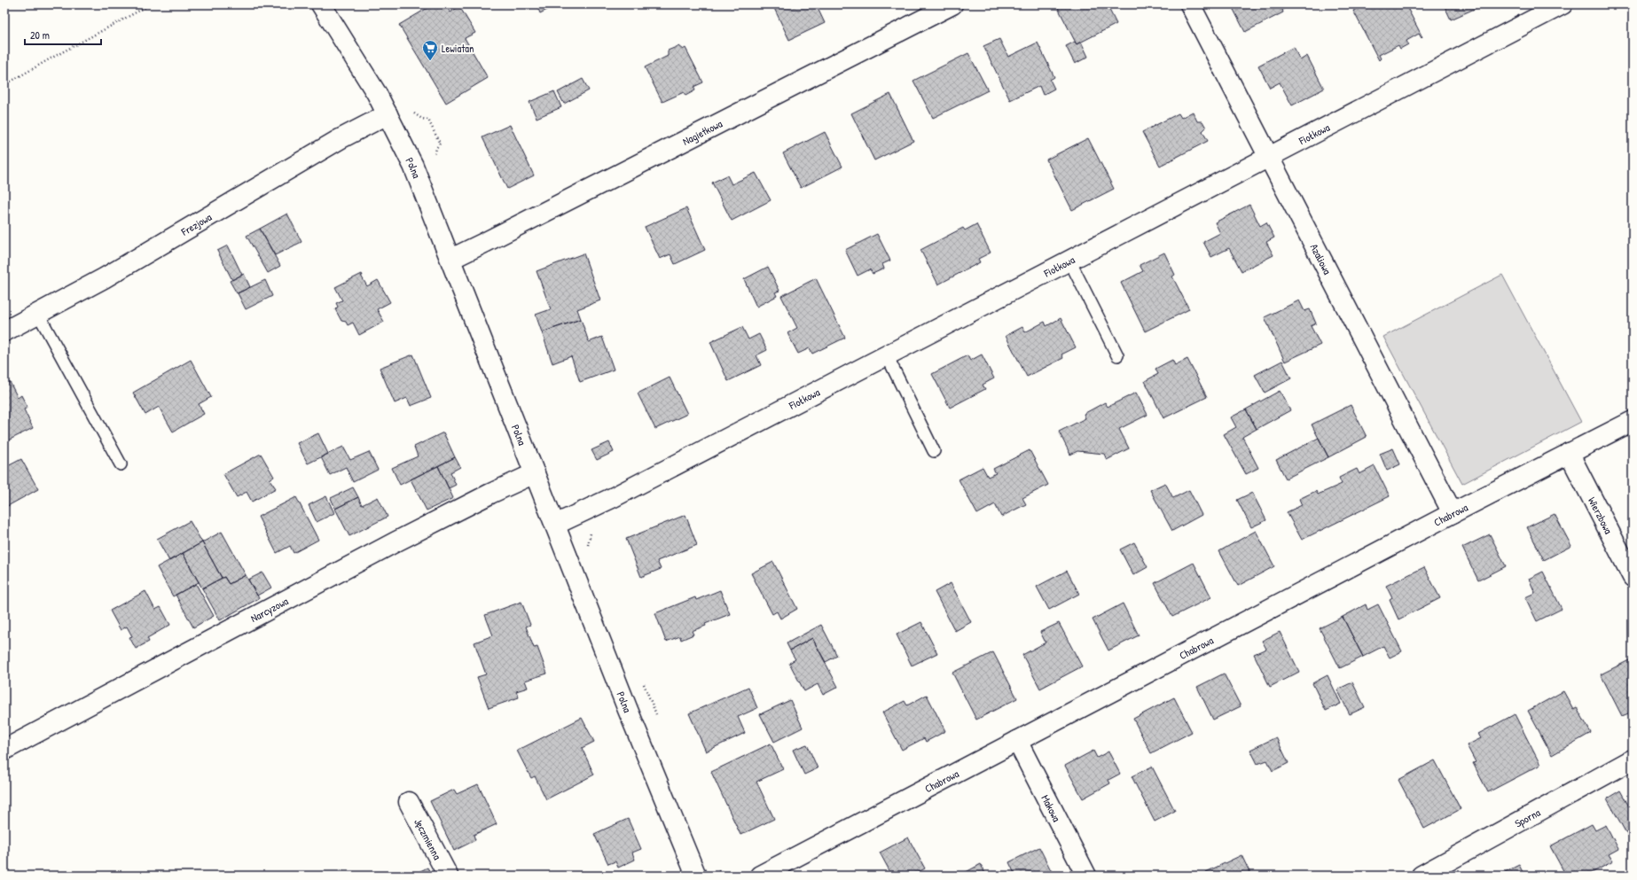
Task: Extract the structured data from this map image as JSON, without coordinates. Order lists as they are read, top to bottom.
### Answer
{
  "streets": {
    "street": [
      "Nagietkowa",
      "Fiołkowa",
      "Polna",
      "Frezjowa",
      "Azaliowa",
      "Chabrowa",
      "Wierzbowa",
      "Narcyzowa",
      "Makowa",
      "Sporna",
      "Jęczmienna"
    ]
  },
  "crossings": [
    ["Nagietkowa", "Polna"],
    ["Fiołkowa", "Polna"],
    ["Fiołkowa", "Azaliowa"],
    ["Polna", "Frezjowa"],
    ["Polna", "Narcyzowa"],
    ["Azaliowa", "Chabrowa"],
    ["Chabrowa", "Wierzbowa"],
    ["Chabrowa", "Makowa"]
  ],
  "places": {
    "supermarket": ["Lewiatan"]
  },
  "scale_bar": "20 m"
}
